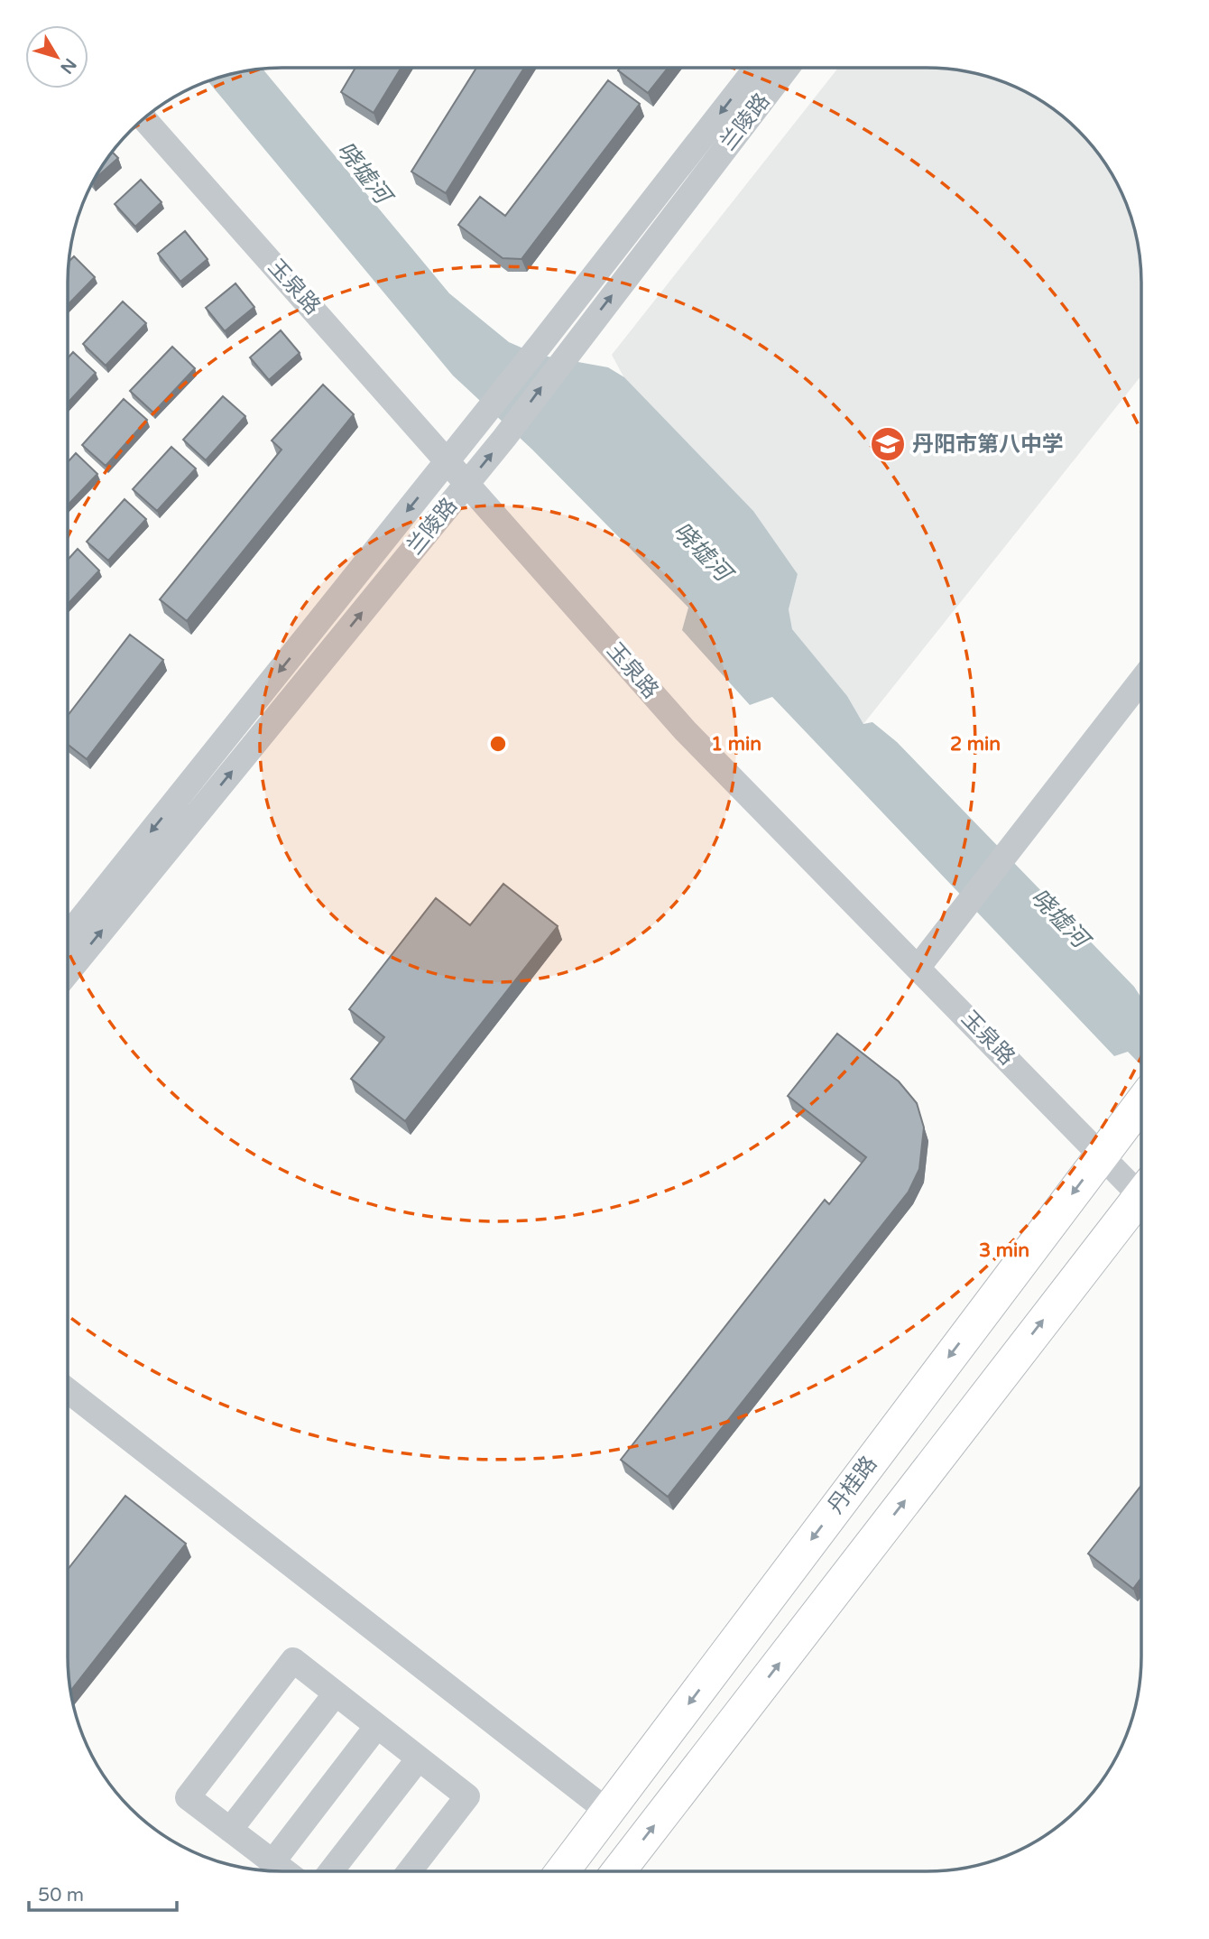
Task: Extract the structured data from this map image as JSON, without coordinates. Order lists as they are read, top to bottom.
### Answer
{
  "streets": {
    "main road": ["丹桂路"],
    "street": ["兰陵路", "玉泉路"]
  },
  "crossings": [
    ["兰陵路", "玉泉路"],
    ["玉泉路", "丹桂路"]
  ],
  "water": ["哓墟河"],
  "places": {
    "school or university": ["丹阳市第八中学"]
  },
  "scale_bar": "50 m",
  "north": "bottom right",
  "rings": ["1 min", "2 min", "3 min"]
}
